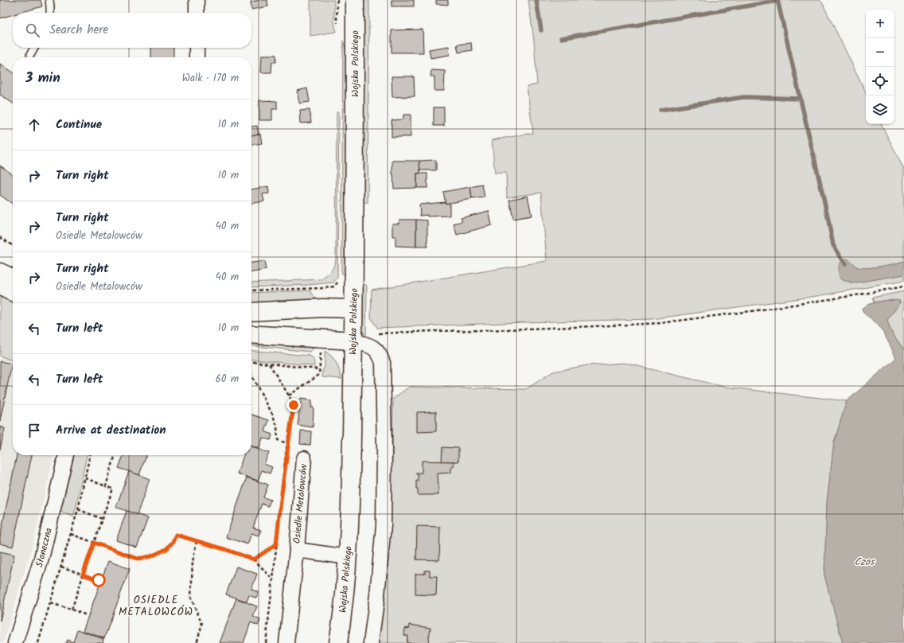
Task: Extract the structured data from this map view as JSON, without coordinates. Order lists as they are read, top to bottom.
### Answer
{
  "streets": {
    "street": ["Wojska Polskiego", "Osiedle Metalowców", "Słoneczna"]
  },
  "crossings": [
    ["Wojska Polskiego", "Osiedle Metalowców"]
  ],
  "districts": ["OSIEDLE METALOWCÓW"],
  "water": ["Czos"],
  "page": {
    "map_buttons": ["+", "−"],
    "search": "Search here",
    "heading": ["3 min", "Walk · 170 m"],
    "list": [
      ["Continue", "10 m"],
      ["Turn right", "10 m"],
      ["Turn right", "Osiedle Metalowców", "40 m"],
      ["Turn right", "Osiedle Metalowców", "40 m"],
      ["Turn left", "10 m"],
      ["Turn left", "60 m"],
      "Arrive at destination"
    ]
  }
}
